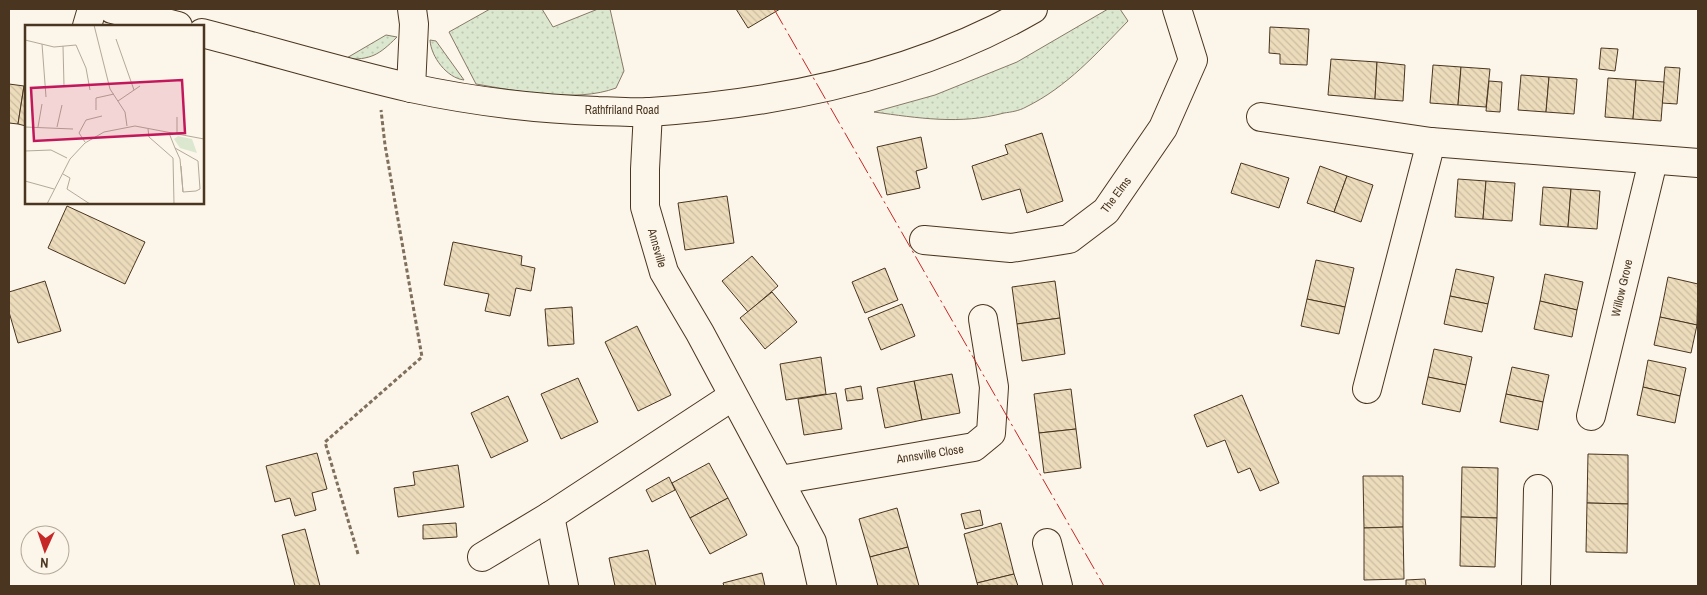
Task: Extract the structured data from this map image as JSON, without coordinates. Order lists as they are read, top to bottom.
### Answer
{
  "streets": {
    "street": [
      "Rathfriland Road",
      "The Elms",
      "Annsville",
      "Willow Grove",
      "Annsville Close"
    ]
  },
  "crossings": [
    ["Rathfriland Road", "Annsville"],
    ["Annsville", "Annsville Close"]
  ],
  "north": "bottom"
}
